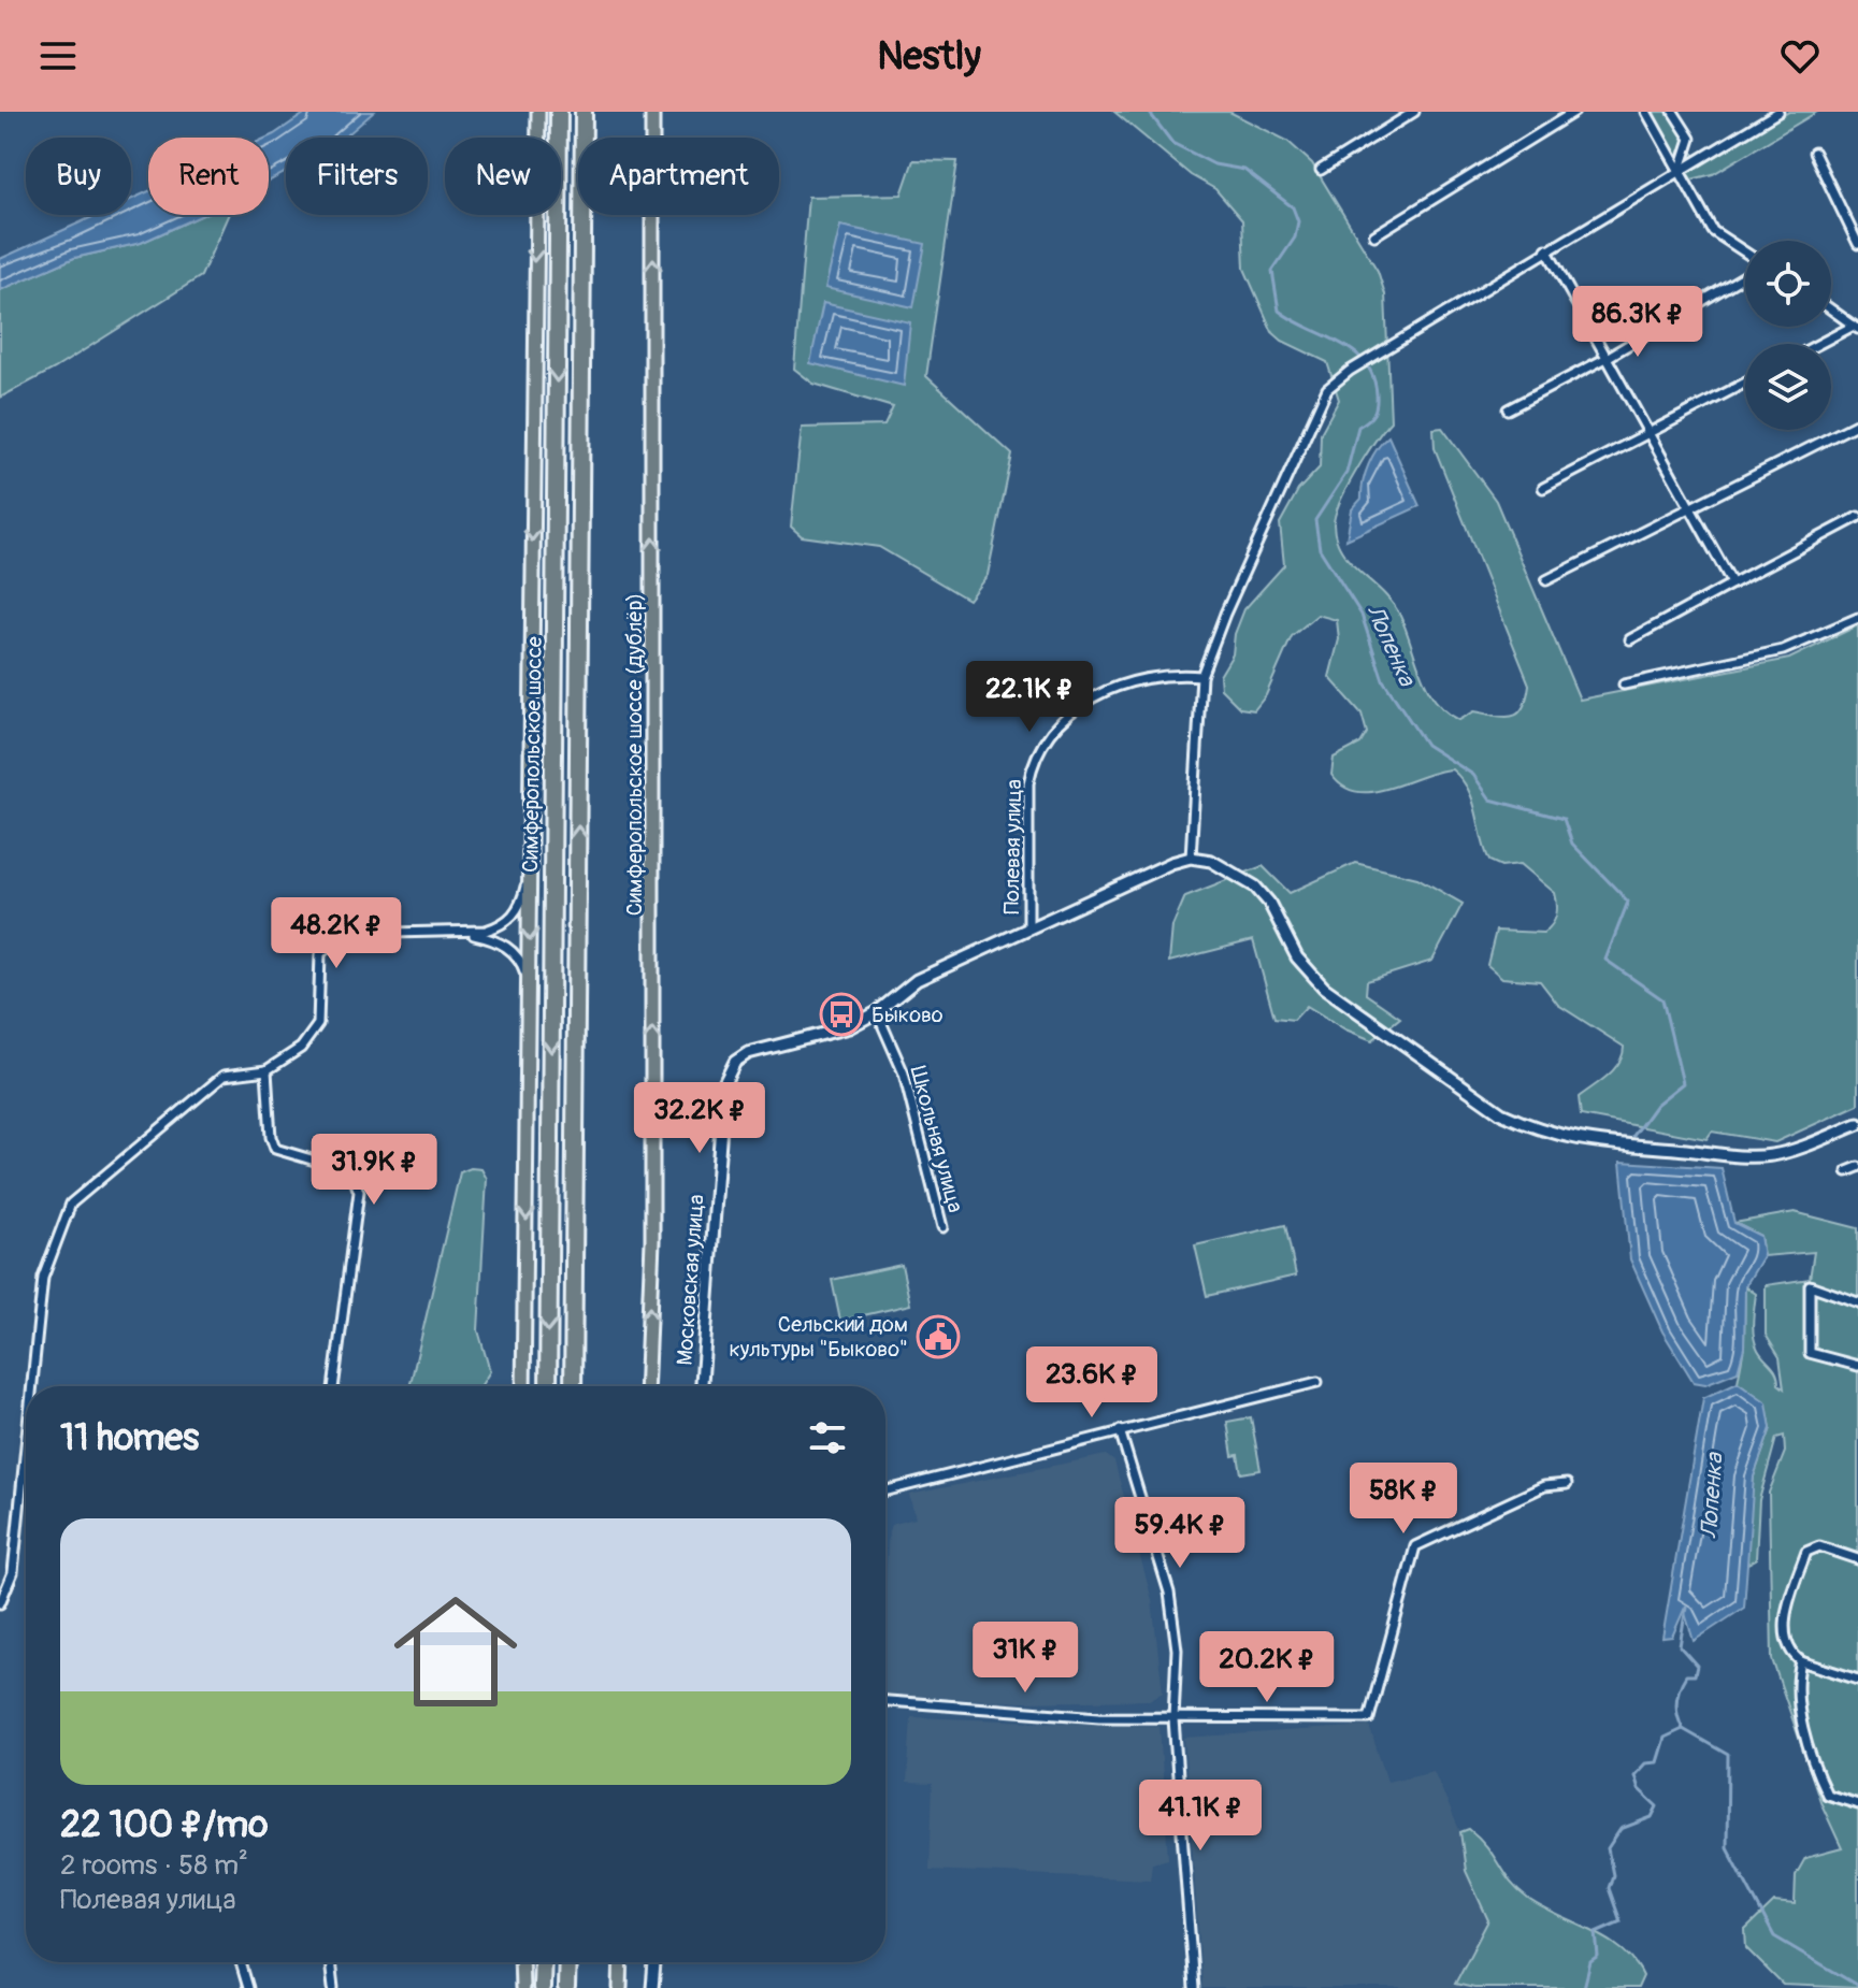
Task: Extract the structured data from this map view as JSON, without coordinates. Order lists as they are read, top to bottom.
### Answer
{
  "streets": {
    "highway": ["Симферопольское шоссе"],
    "main road": ["Симферопольское шоссе (дублёр)"],
    "street": ["Полевая улица", "Школьная улица", "Московская улица"]
  },
  "crossings": [
    ["Полевая улица", "Московская улица"],
    ["Школьная улица", "Московская улица"]
  ],
  "one_way": ["Симферопольское шоссе (дублёр)"],
  "water": ["Лопенка"],
  "places": {
    "bus stop": ["Быково"],
    "public building": ["Сельский дом культуры \"Быково\""]
  },
  "page": {
    "header": "Nestly",
    "chip": [
      "Buy",
      "Rent",
      "Filters",
      "New",
      "Apartment"
    ],
    "price": [
      "86.3K ₽",
      "22.1K ₽",
      "48.2K ₽",
      "32.2K ₽",
      "31.9K ₽",
      "23.6K ₽",
      "58K ₽",
      "59.4K ₽",
      "31K ₽",
      "20.2K ₽",
      "41.1K ₽"
    ],
    "heading": "11 homes",
    "list": [
      {
        "name": "22 100 ₽/mo",
        "note": "2 rooms · 58 m² · Полевая улица"
      }
    ]
  }
}
